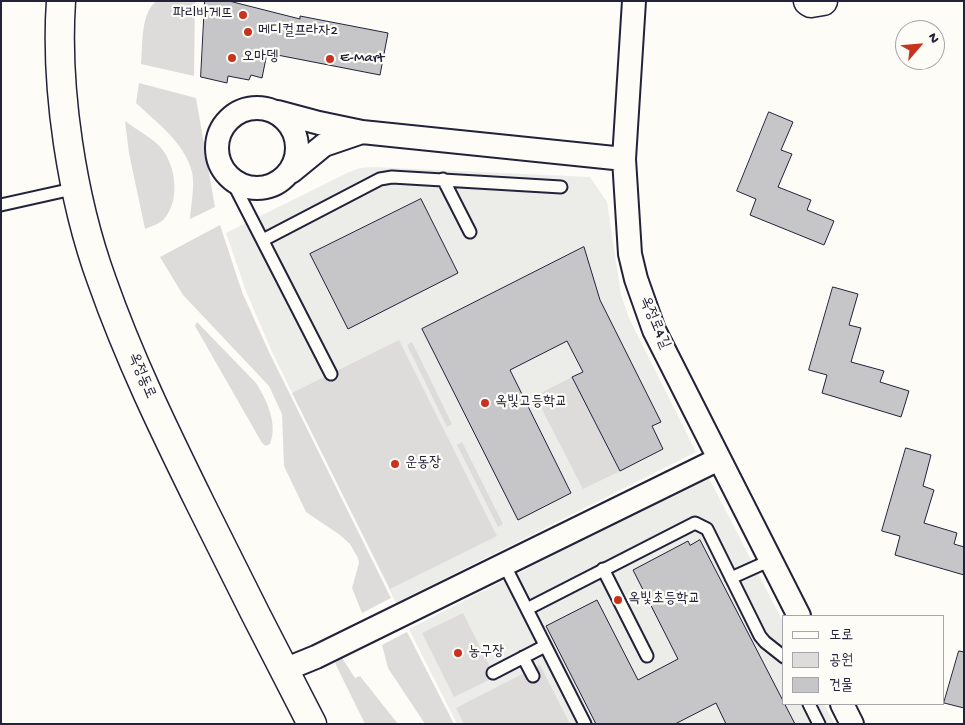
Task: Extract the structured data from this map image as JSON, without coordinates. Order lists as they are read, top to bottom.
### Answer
{
  "streets": {
    "street": ["옥정로4길", "옥정동로"]
  },
  "places": [
    "파리바게뜨",
    "메디컬프라자2",
    "오마뎅",
    "E-Mart",
    "옥빛고등학교",
    "운동장",
    "옥빛초등학교",
    "농구장"
  ],
  "legend": ["도로", "공원", "건물"],
  "north": "top right"
}
